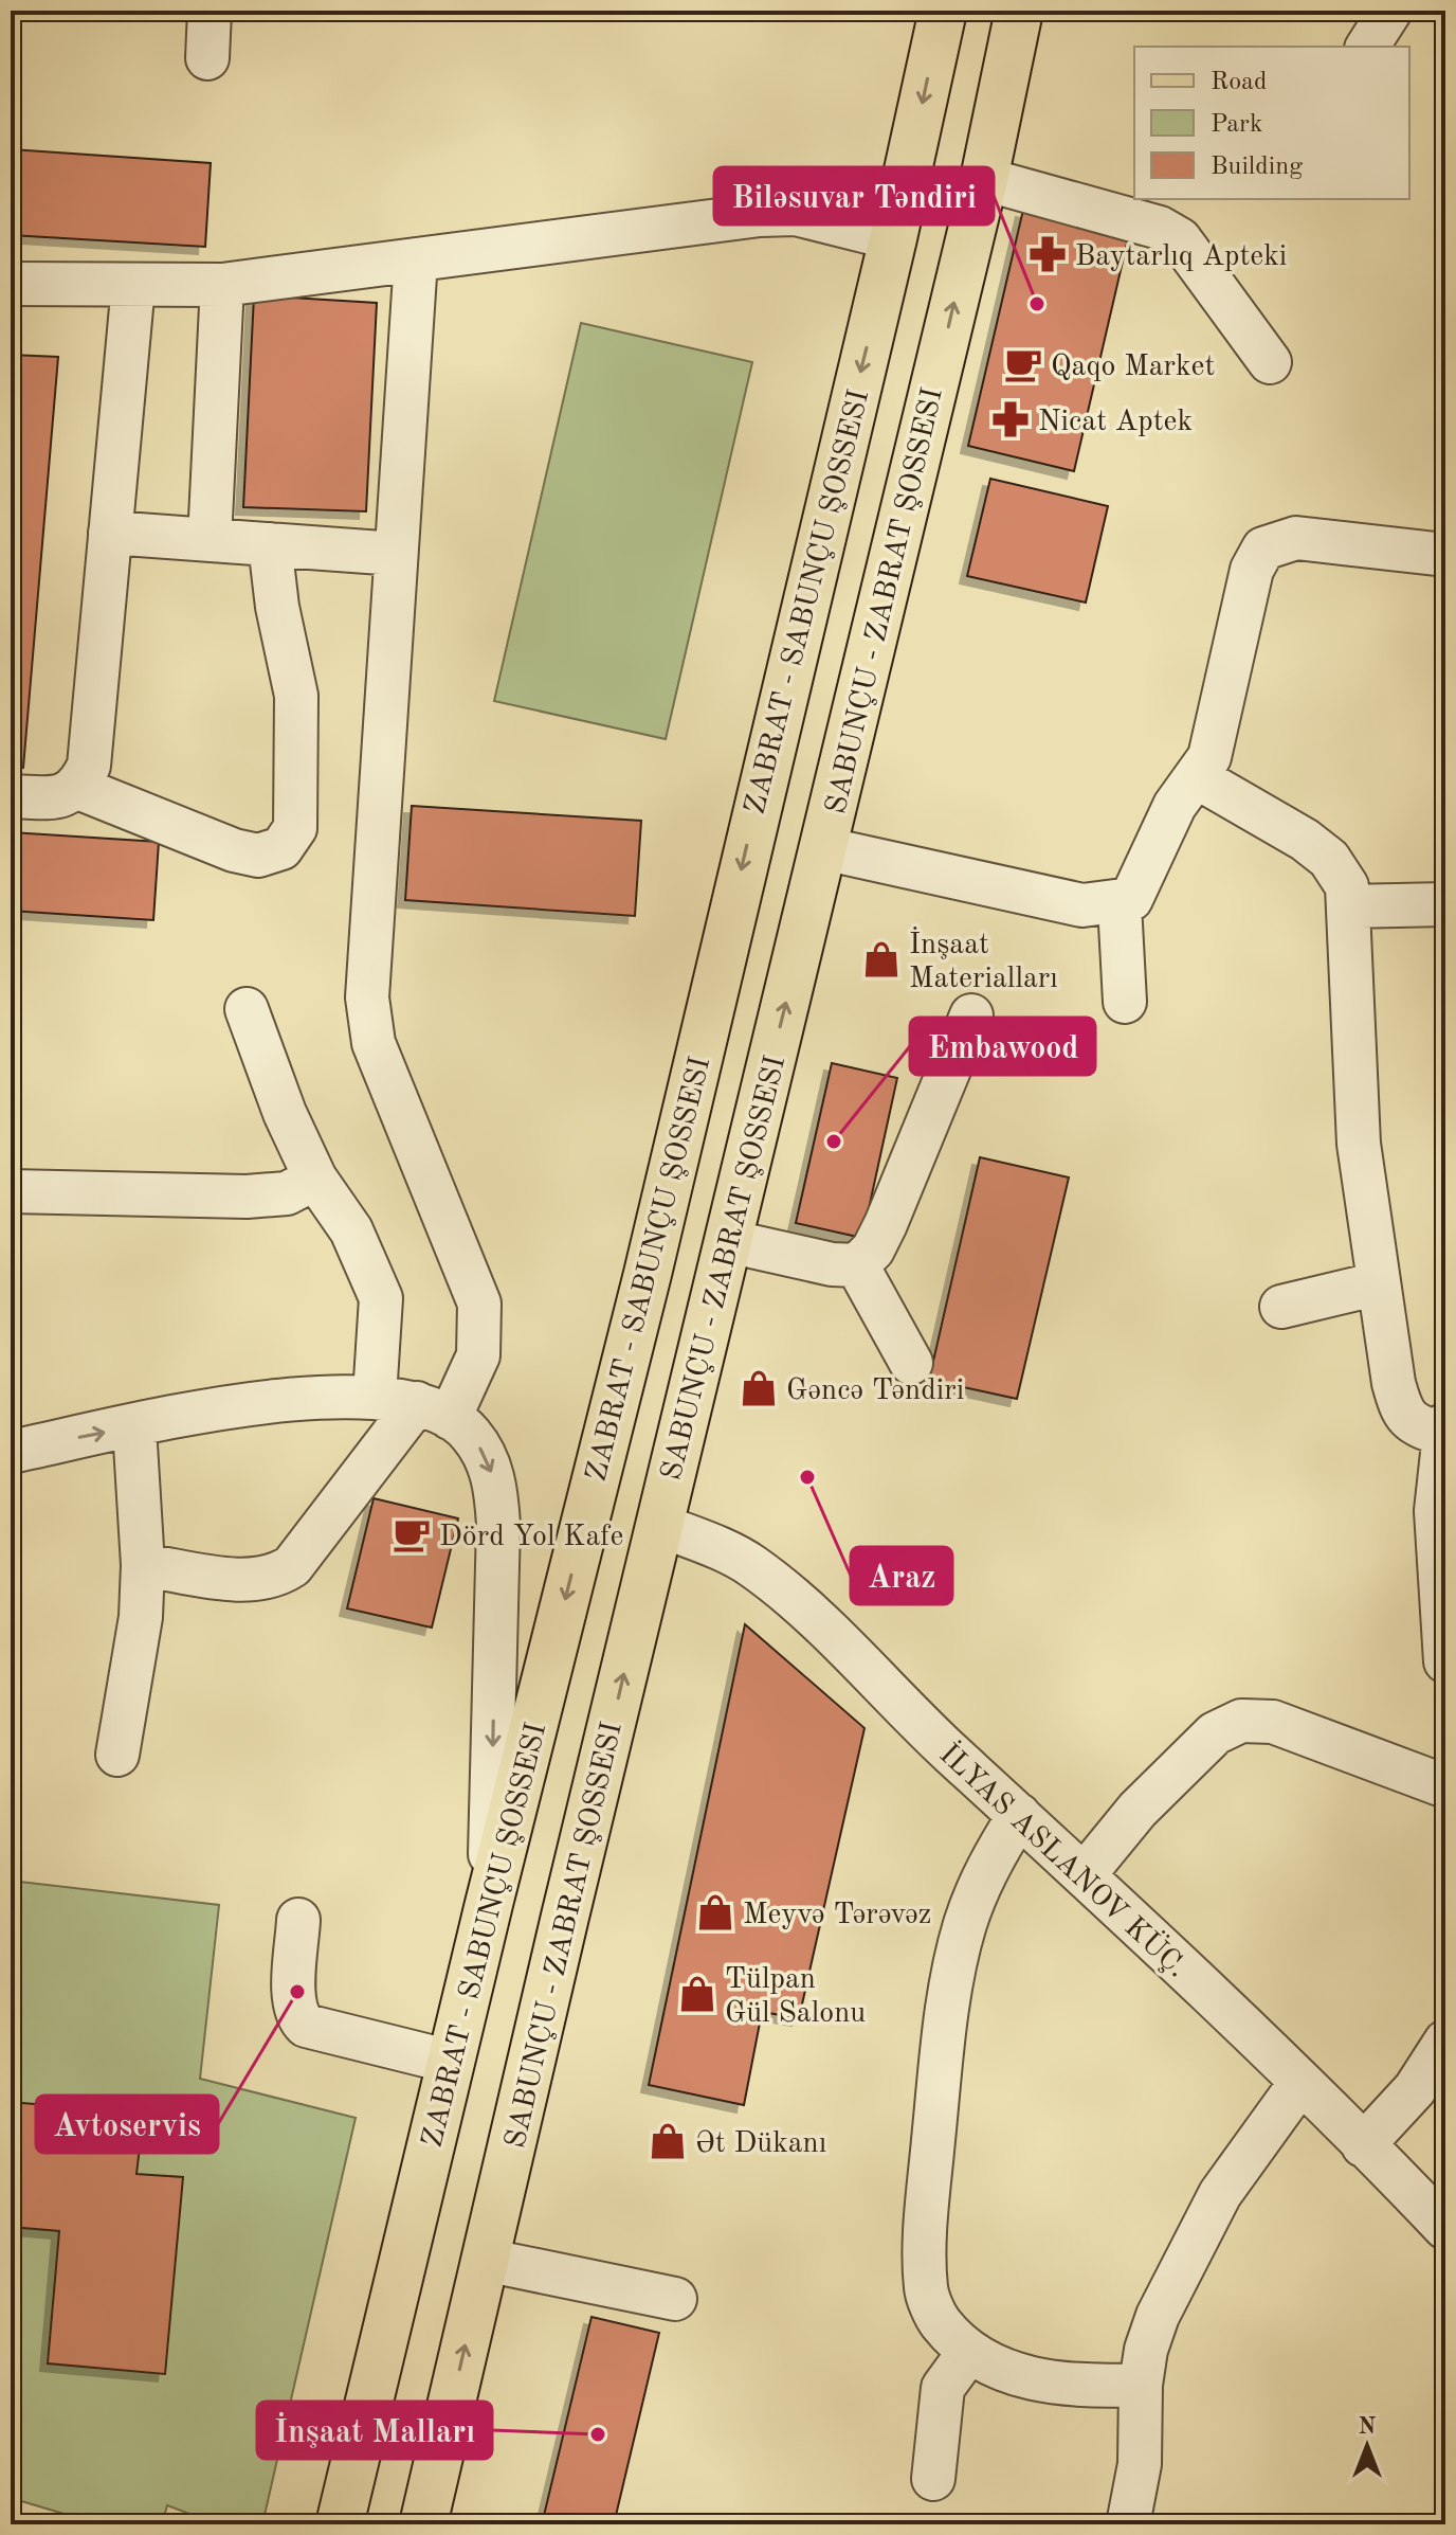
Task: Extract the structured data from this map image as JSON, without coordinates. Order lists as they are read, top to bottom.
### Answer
{
  "streets": {
    "main road": ["SABUNÇU - ZABRAT ŞOSSESI", "ZABRAT - SABUNÇU ŞOSSESI"],
    "street": ["İLYAS ASLANOV KÜÇ."]
  },
  "crossings": [
    ["SABUNÇU - ZABRAT ŞOSSESI", "İLYAS ASLANOV KÜÇ."]
  ],
  "one_way": ["SABUNÇU - ZABRAT ŞOSSESI", "ZABRAT - SABUNÇU ŞOSSESI"],
  "places": {
    "pharmacy": ["Baytarlıq Apteki", "Nicat Aptek"],
    "other": [
      "Biləsuvar Təndiri",
      "Embawood",
      "Araz",
      "Avtoservis",
      "İnşaat Malları"
    ],
    "cafe": ["Qaqo Market", "Dörd Yol Kafe"],
    "shop": [
      "İnşaat Materialları",
      "Gəncə Təndiri",
      "Meyvə Tərəvəz",
      "Tülpan Gül Salonu",
      "Ət Dükanı"
    ]
  },
  "legend": ["Road", "Park", "Building"],
  "north": "top"
}
